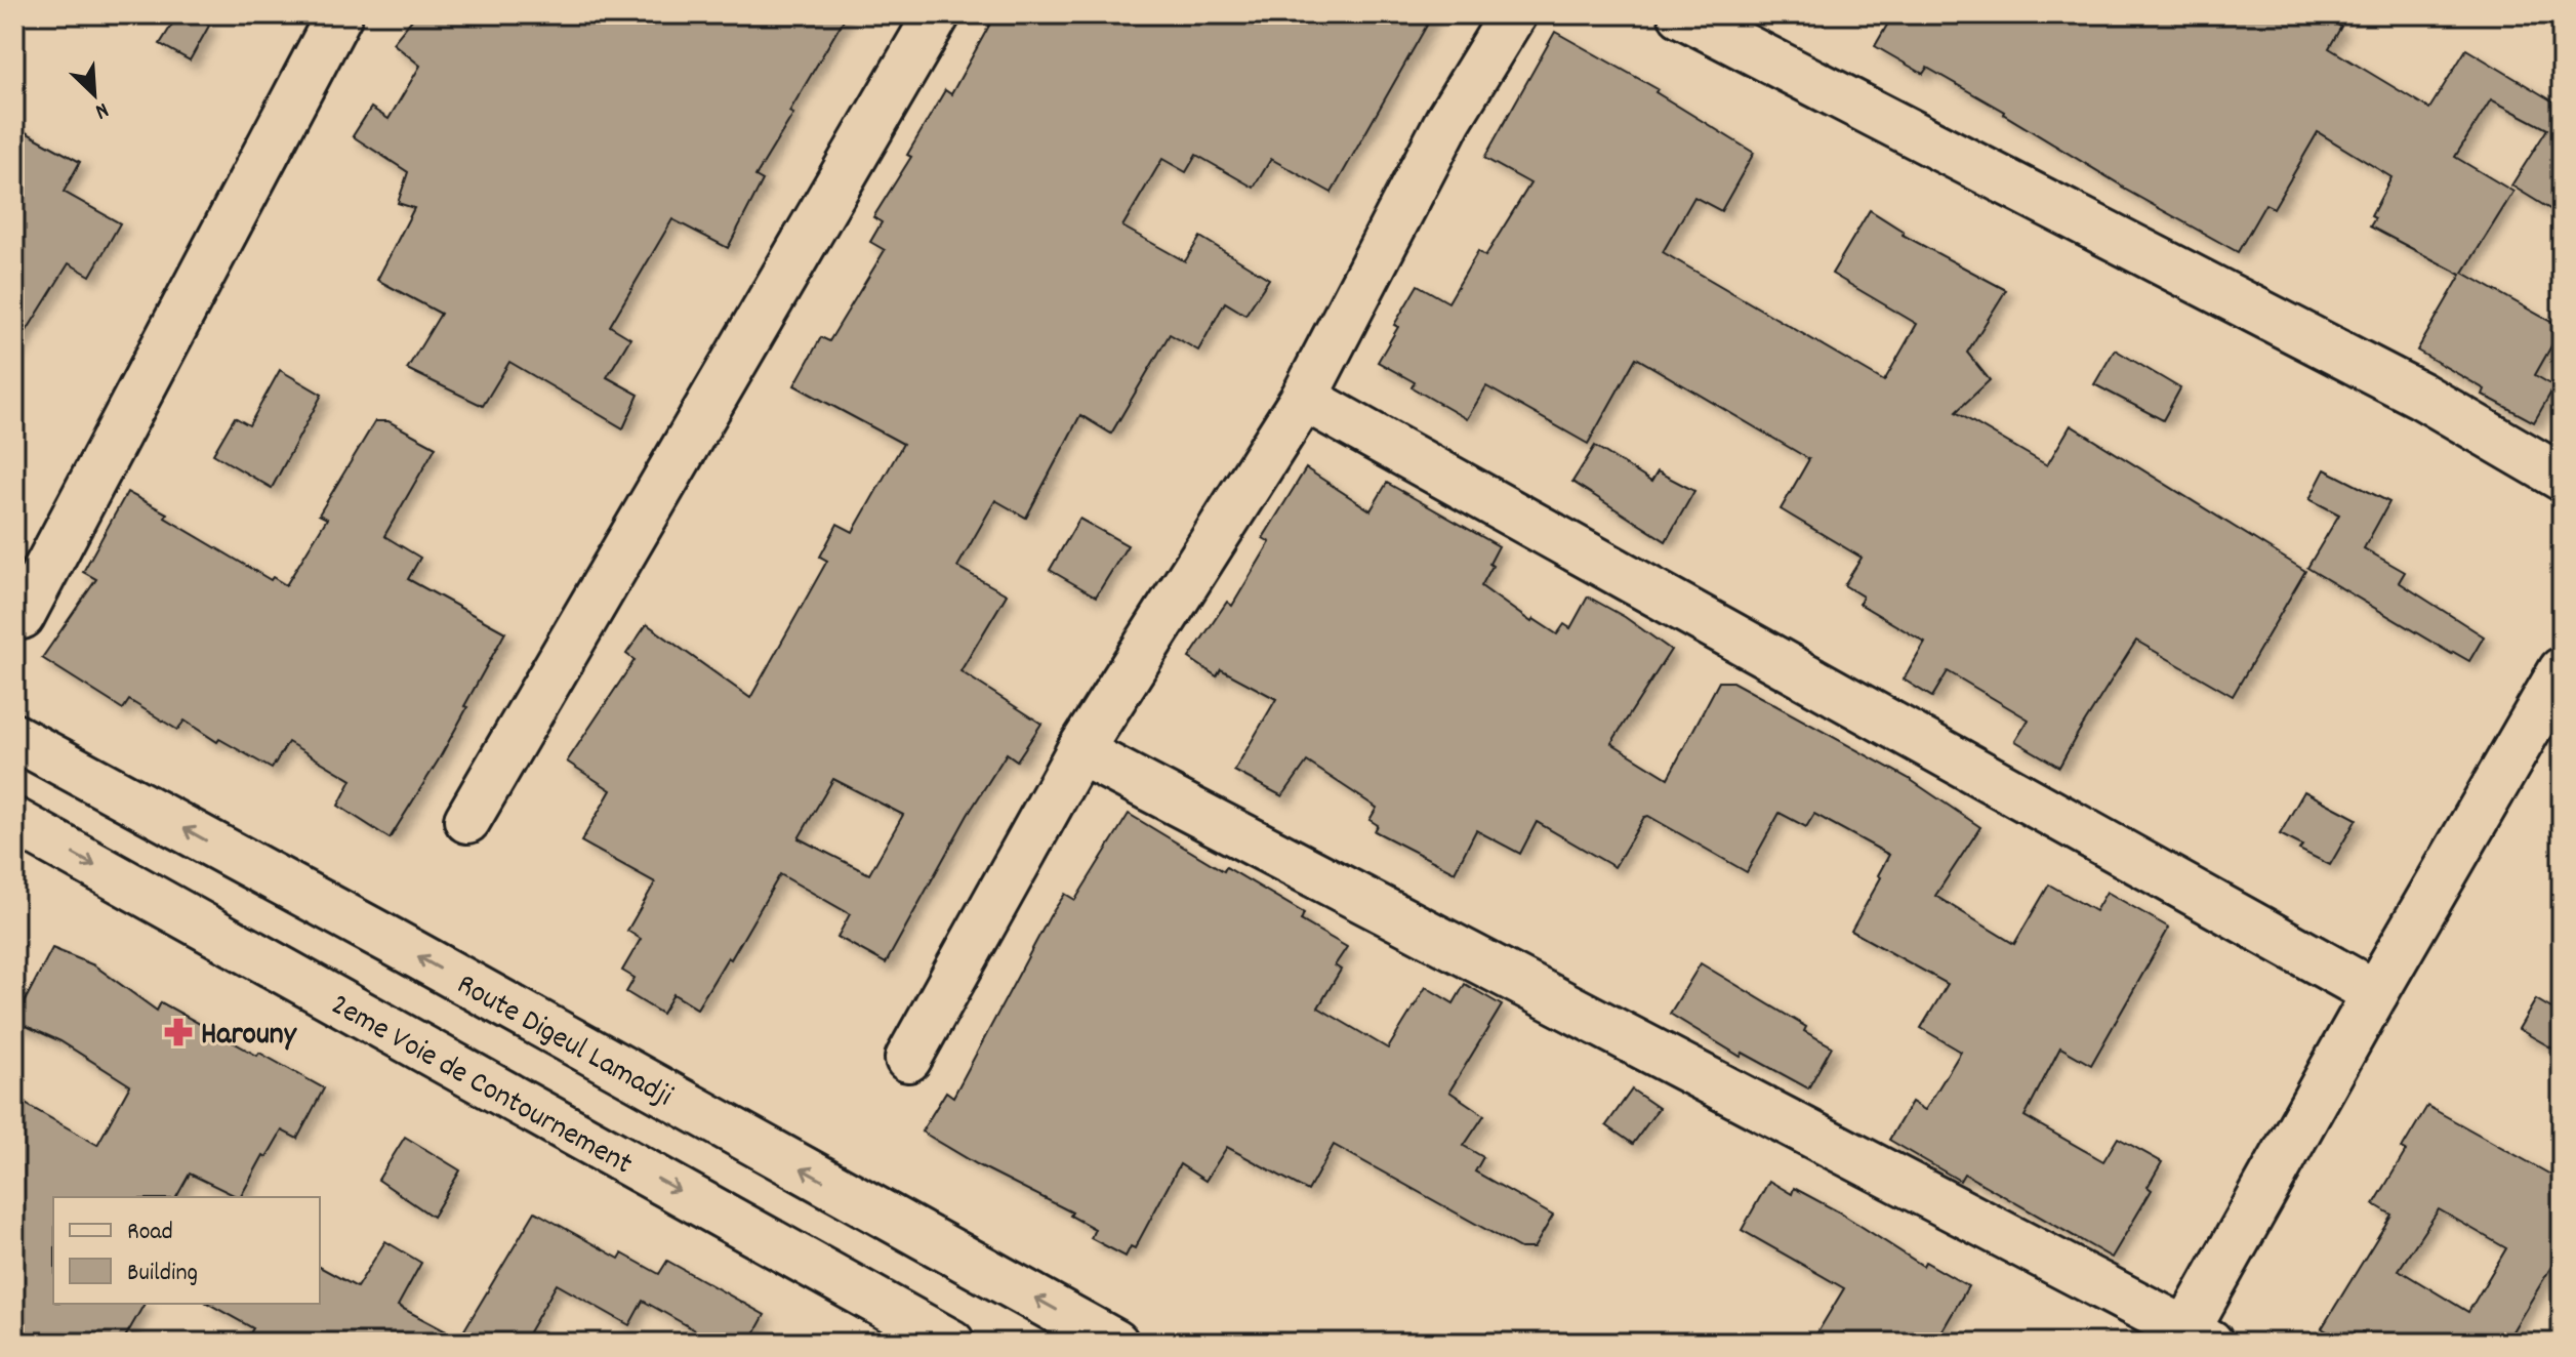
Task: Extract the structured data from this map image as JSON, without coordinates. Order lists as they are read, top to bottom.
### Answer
{
  "streets": {
    "street": ["Route Digeul Lamadji", "2eme Voie de Contournement"]
  },
  "one_way": ["Route Digeul Lamadji", "2eme Voie de Contournement"],
  "places": {
    "pharmacy": ["Harouny"]
  },
  "legend": ["Road", "Building"],
  "north": "bottom right"
}
